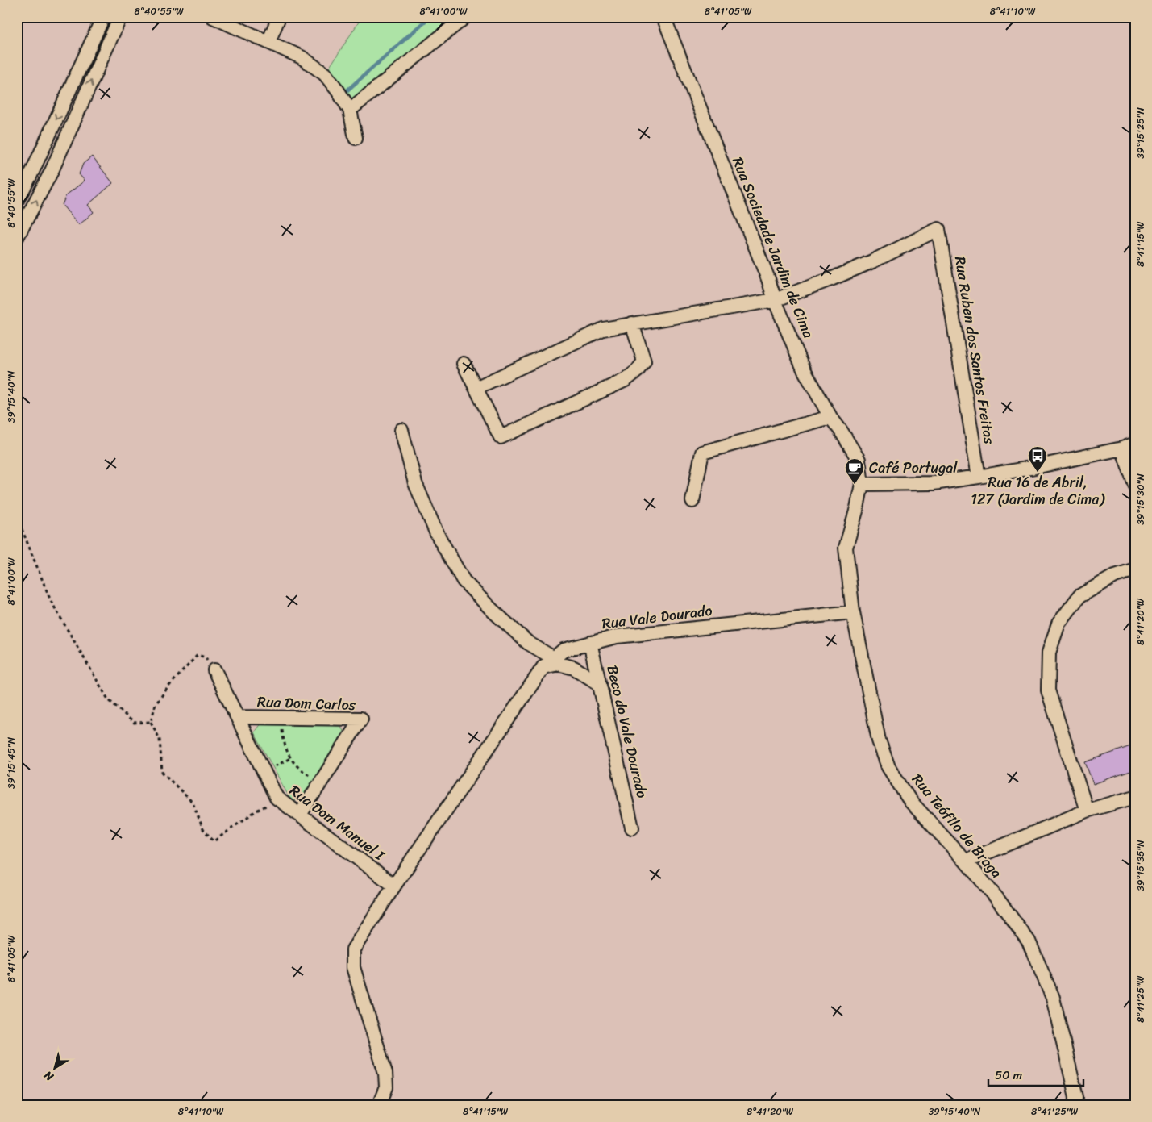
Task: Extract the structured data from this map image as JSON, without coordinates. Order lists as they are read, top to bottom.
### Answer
{
  "streets": {
    "street": [
      "Rua Sociedade Jardim de Cima",
      "Rua Ruben dos Santos Freitas",
      "Rua Vale Dourado",
      "Rua Dom Carlos",
      "Beco do Vale Dourado",
      "Rua Dom Manuel I",
      "Rua Teófilo de Braga"
    ]
  },
  "crossings": [
    ["Rua Sociedade Jardim de Cima", "Rua Ruben dos Santos Freitas"],
    ["Rua Sociedade Jardim de Cima", "Rua Teófilo de Braga"],
    ["Rua Vale Dourado", "Beco do Vale Dourado"],
    ["Rua Vale Dourado", "Rua Dom Manuel I"],
    ["Rua Vale Dourado", "Rua Teófilo de Braga"],
    ["Rua Dom Carlos", "Rua Dom Manuel I"]
  ],
  "places": {
    "bus stop": ["Rua 16 de Abril, 127 (Jardim de Cima)"],
    "cafe": ["Café Portugal"]
  },
  "scale_bar": "50 m",
  "north": "bottom left",
  "coordinates": [
    "8°40'55\"W",
    "8°41'00\"W",
    "8°41'05\"W",
    "8°41'10\"W",
    "39°15'25\"N",
    "8°41'15\"W",
    "39°15'40\"N",
    "39°15'30\"N",
    "8°41'20\"W",
    "39°15'45\"N",
    "39°15'35\"N",
    "8°41'25\"W"
  ]
}
